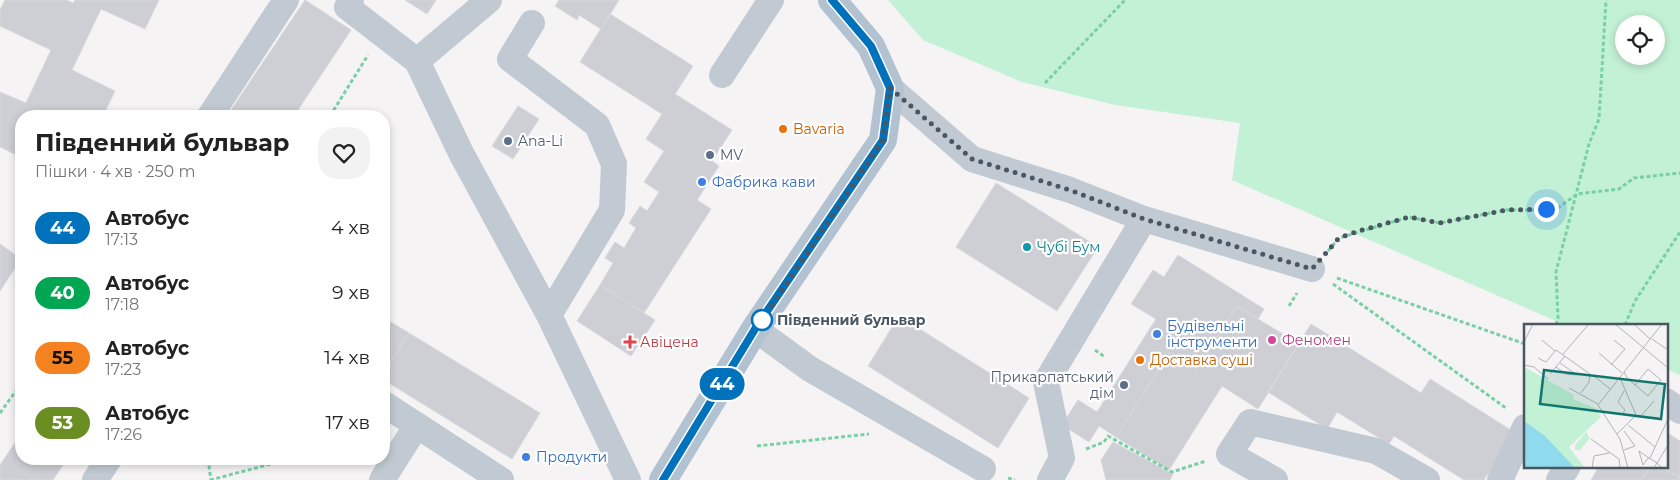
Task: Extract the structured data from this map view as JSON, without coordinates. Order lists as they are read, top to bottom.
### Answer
{
  "places": {
    "other": [
      "Bavaria",
      "Ana-Li",
      "MV",
      "Фабрика кави",
      "Чубі Бум",
      "Південний бульвар",
      "Будівельні інструменти",
      "Феномен",
      "Доставка суші",
      "Прикарпатський дім",
      "Продукти"
    ],
    "health": ["Авіцена"]
  },
  "lines": ["bus line 44"],
  "page": {
    "on_map": "44",
    "heading": ["Південний бульвар", "Пішки · 4 хв · 250 m"],
    "list": [
      {
        "mark": "44",
        "name": "Автобус",
        "note": "17:13",
        "value": "4 хв"
      },
      {
        "mark": "40",
        "name": "Автобус",
        "note": "17:18",
        "value": "9 хв"
      },
      {
        "mark": "55",
        "name": "Автобус",
        "note": "17:23",
        "value": "14 хв"
      },
      {
        "mark": "53",
        "name": "Автобус",
        "note": "17:26",
        "value": "17 хв"
      }
    ]
  }
}
